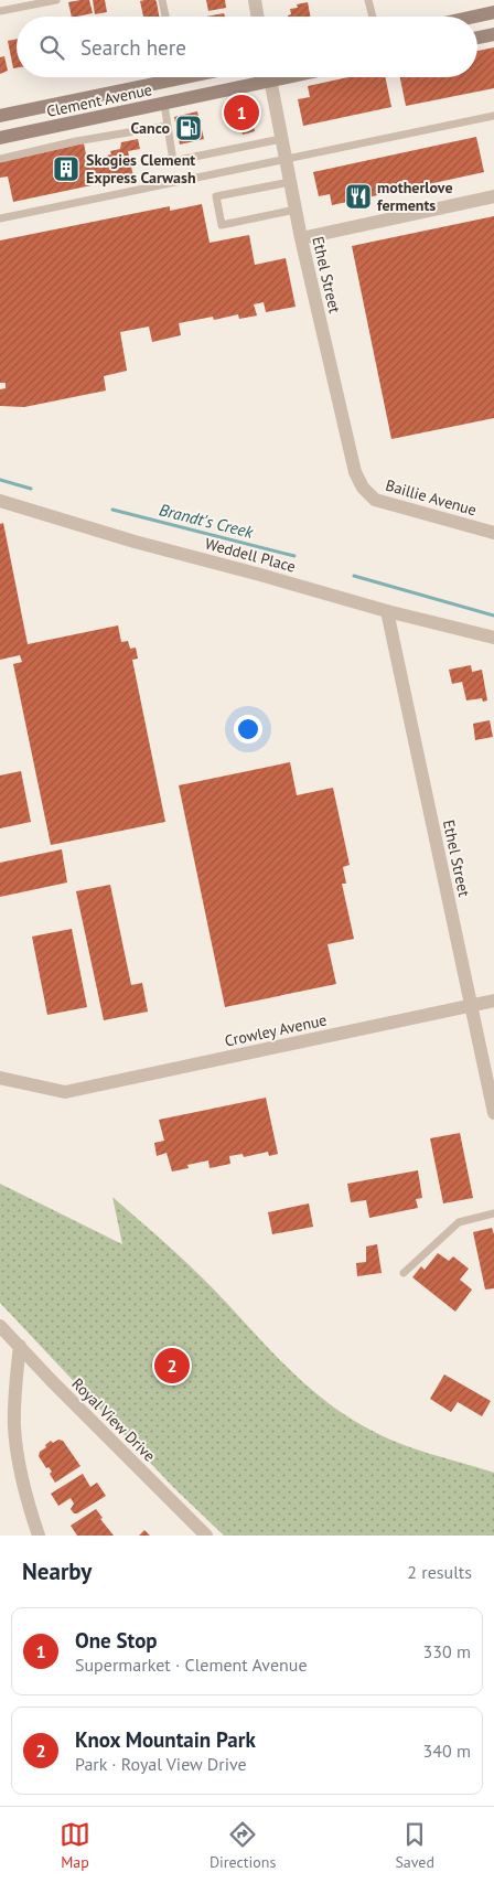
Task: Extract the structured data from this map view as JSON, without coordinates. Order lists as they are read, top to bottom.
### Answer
{
  "streets": {
    "main road": ["Clement Avenue"],
    "street": [
      "Ethel Street",
      "Baillie Avenue",
      "Weddell Place",
      "Crowley Avenue",
      "Royal View Drive"
    ]
  },
  "crossings": [
    ["Ethel Street", "Baillie Avenue"],
    ["Ethel Street", "Weddell Place"],
    ["Ethel Street", "Crowley Avenue"]
  ],
  "water": ["Brandt's Creek"],
  "places": {
    "fuel station": ["Canco"],
    "building": ["Skogies Clement Express Carwash"],
    "restaurant": ["motherlove ferments"]
  },
  "page": {
    "search": "Search here",
    "pins": ["1", "2"],
    "heading": ["Nearby", "2 results"],
    "list": [
      {
        "mark": "1",
        "name": "One Stop",
        "note": "Supermarket · Clement Avenue",
        "value": "330 m"
      },
      {
        "mark": "2",
        "name": "Knox Mountain Park",
        "note": "Park · Royal View Drive",
        "value": "340 m"
      }
    ],
    "nav": ["Map", "Directions", "Saved"]
  }
}
